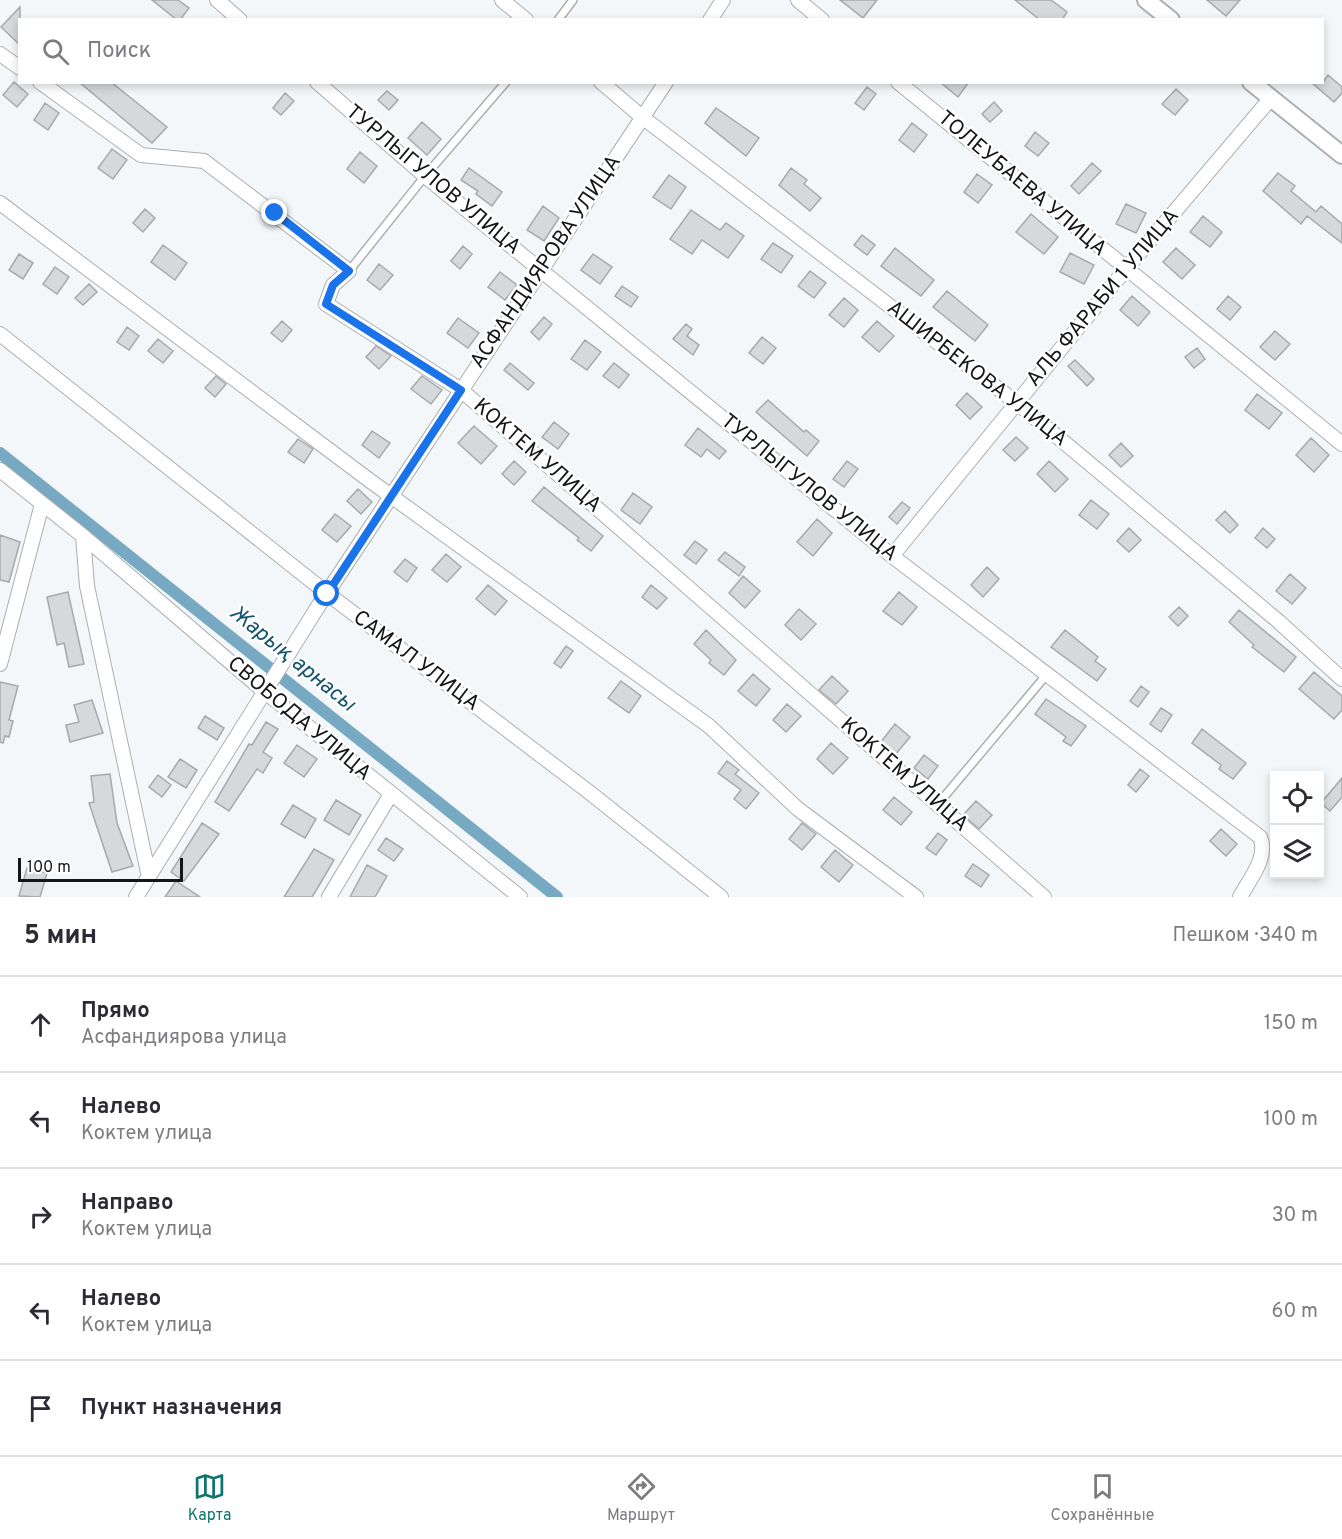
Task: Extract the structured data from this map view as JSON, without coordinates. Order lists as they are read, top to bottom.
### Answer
{
  "streets": {
    "street": [
      "ТУРЛЫГУЛОВ УЛИЦА",
      "ТОЛЕУБАЕВА УЛИЦА",
      "АСФАНДИЯРОВА УЛИЦА",
      "АЛЬ ФАРАБИ 1 УЛИЦА",
      "АШИРБЕКОВА УЛИЦА",
      "КОКТЕМ УЛИЦА",
      "САМАЛ УЛИЦА",
      "СВОБОДА УЛИЦА"
    ]
  },
  "crossings": [
    ["ТУРЛЫГУЛОВ УЛИЦА", "АСФАНДИЯРОВА УЛИЦА"],
    ["ТУРЛЫГУЛОВ УЛИЦА", "АЛЬ ФАРАБИ 1 УЛИЦА"],
    ["ТОЛЕУБАЕВА УЛИЦА", "АЛЬ ФАРАБИ 1 УЛИЦА"],
    ["АСФАНДИЯРОВА УЛИЦА", "АШИРБЕКОВА УЛИЦА"],
    ["АСФАНДИЯРОВА УЛИЦА", "КОКТЕМ УЛИЦА"],
    ["АСФАНДИЯРОВА УЛИЦА", "САМАЛ УЛИЦА"],
    ["АСФАНДИЯРОВА УЛИЦА", "СВОБОДА УЛИЦА"],
    ["АЛЬ ФАРАБИ 1 УЛИЦА", "АШИРБЕКОВА УЛИЦА"]
  ],
  "water": ["Жарық арнасы"],
  "scale_bar": "100 m",
  "page": {
    "search": "Поиск",
    "scale": "100 m",
    "heading": ["5 мин", "Пешком · 340 m"],
    "list": [
      ["Прямо", "Асфандиярова улица", "150 m"],
      ["Налево", "Коктем улица", "100 m"],
      ["Направо", "Коктем улица", "30 m"],
      ["Налево", "Коктем улица", "60 m"],
      "Пункт назначения"
    ],
    "nav": ["Карта", "Маршрут", "Сохранённые"]
  }
}
